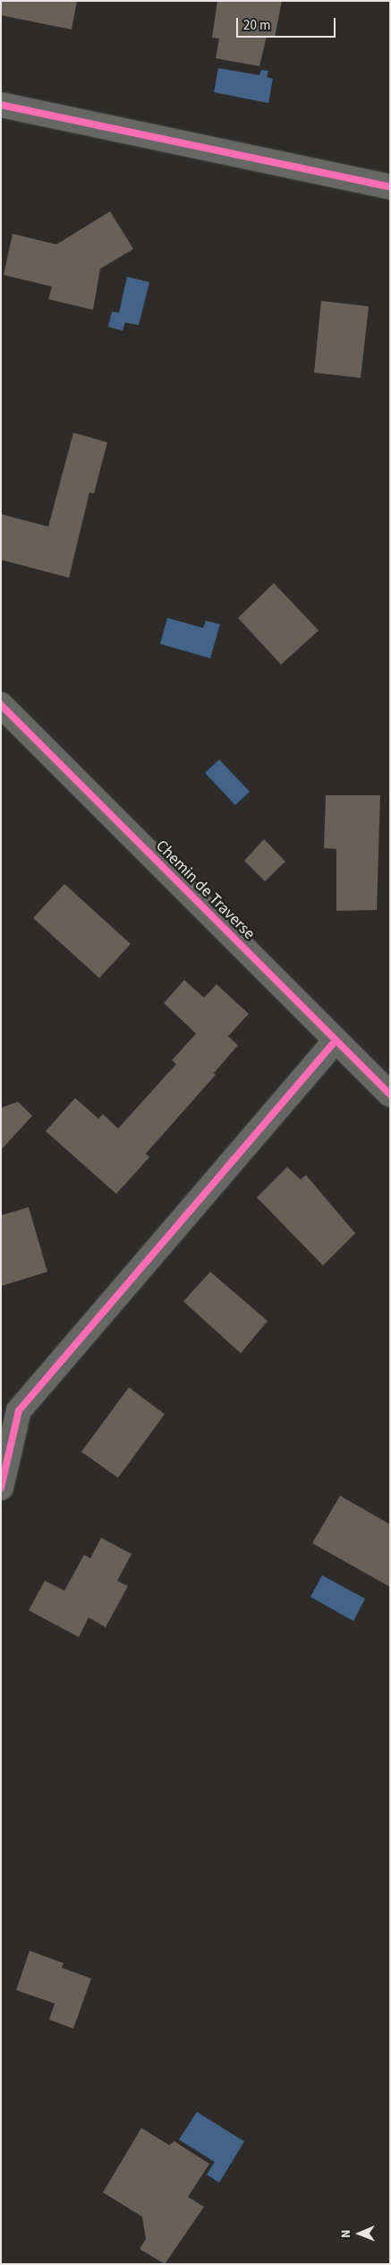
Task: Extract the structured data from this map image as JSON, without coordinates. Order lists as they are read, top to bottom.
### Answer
{
  "streets": {
    "street": ["Chemin de Traverse"]
  },
  "scale_bar": "20 m",
  "north": "left"
}
